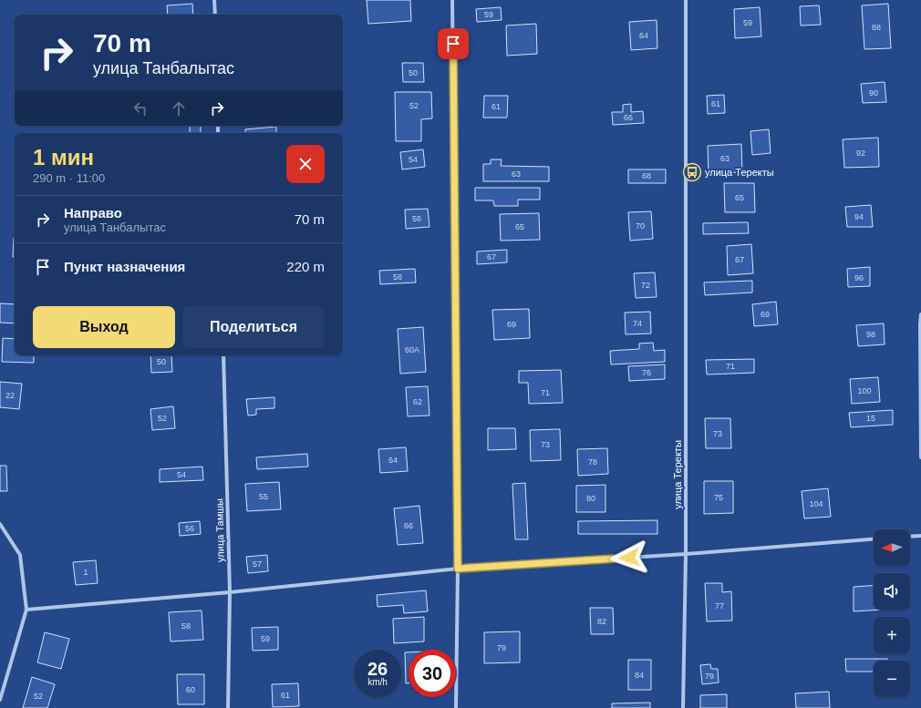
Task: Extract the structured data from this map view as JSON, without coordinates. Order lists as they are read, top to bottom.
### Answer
{
  "streets": {
    "street": ["улица Теректы", "улица Тамшы"]
  },
  "places": {
    "bus stop": ["улица Теректы"]
  },
  "house_numbers": [
    "59",
    "59",
    "88",
    "64",
    "50",
    "90",
    "61",
    "52",
    "61",
    "66",
    "92",
    "63",
    "54",
    "63",
    "68",
    "65",
    "94",
    "56",
    "70",
    "65",
    "67",
    "67",
    "58",
    "96",
    "72",
    "69",
    "74",
    "69",
    "98",
    "60А",
    "50",
    "71",
    "76",
    "100",
    "71",
    "22",
    "62",
    "52",
    "15",
    "73",
    "73",
    "64",
    "78",
    "54",
    "55",
    "75",
    "80",
    "104",
    "66",
    "56",
    "57",
    "1",
    "77",
    "82",
    "58",
    "59",
    "79",
    "84",
    "79",
    "60",
    "61",
    "52"
  ],
  "north": "left",
  "page": {
    "turn": ["70 m", "улица Танбалытас"],
    "heading": ["1 мин", "290 m · 11:00"],
    "list": [
      {
        "name": "Направо",
        "note": "улица Танбалытас",
        "value": "70 m"
      },
      {
        "name": "Пункт назначения",
        "value": "220 m"
      }
    ],
    "buttons": ["Выход", "Поделиться"],
    "map_buttons": ["+", "−"],
    "speed": "26 km/h",
    "limit": "30"
  }
}
